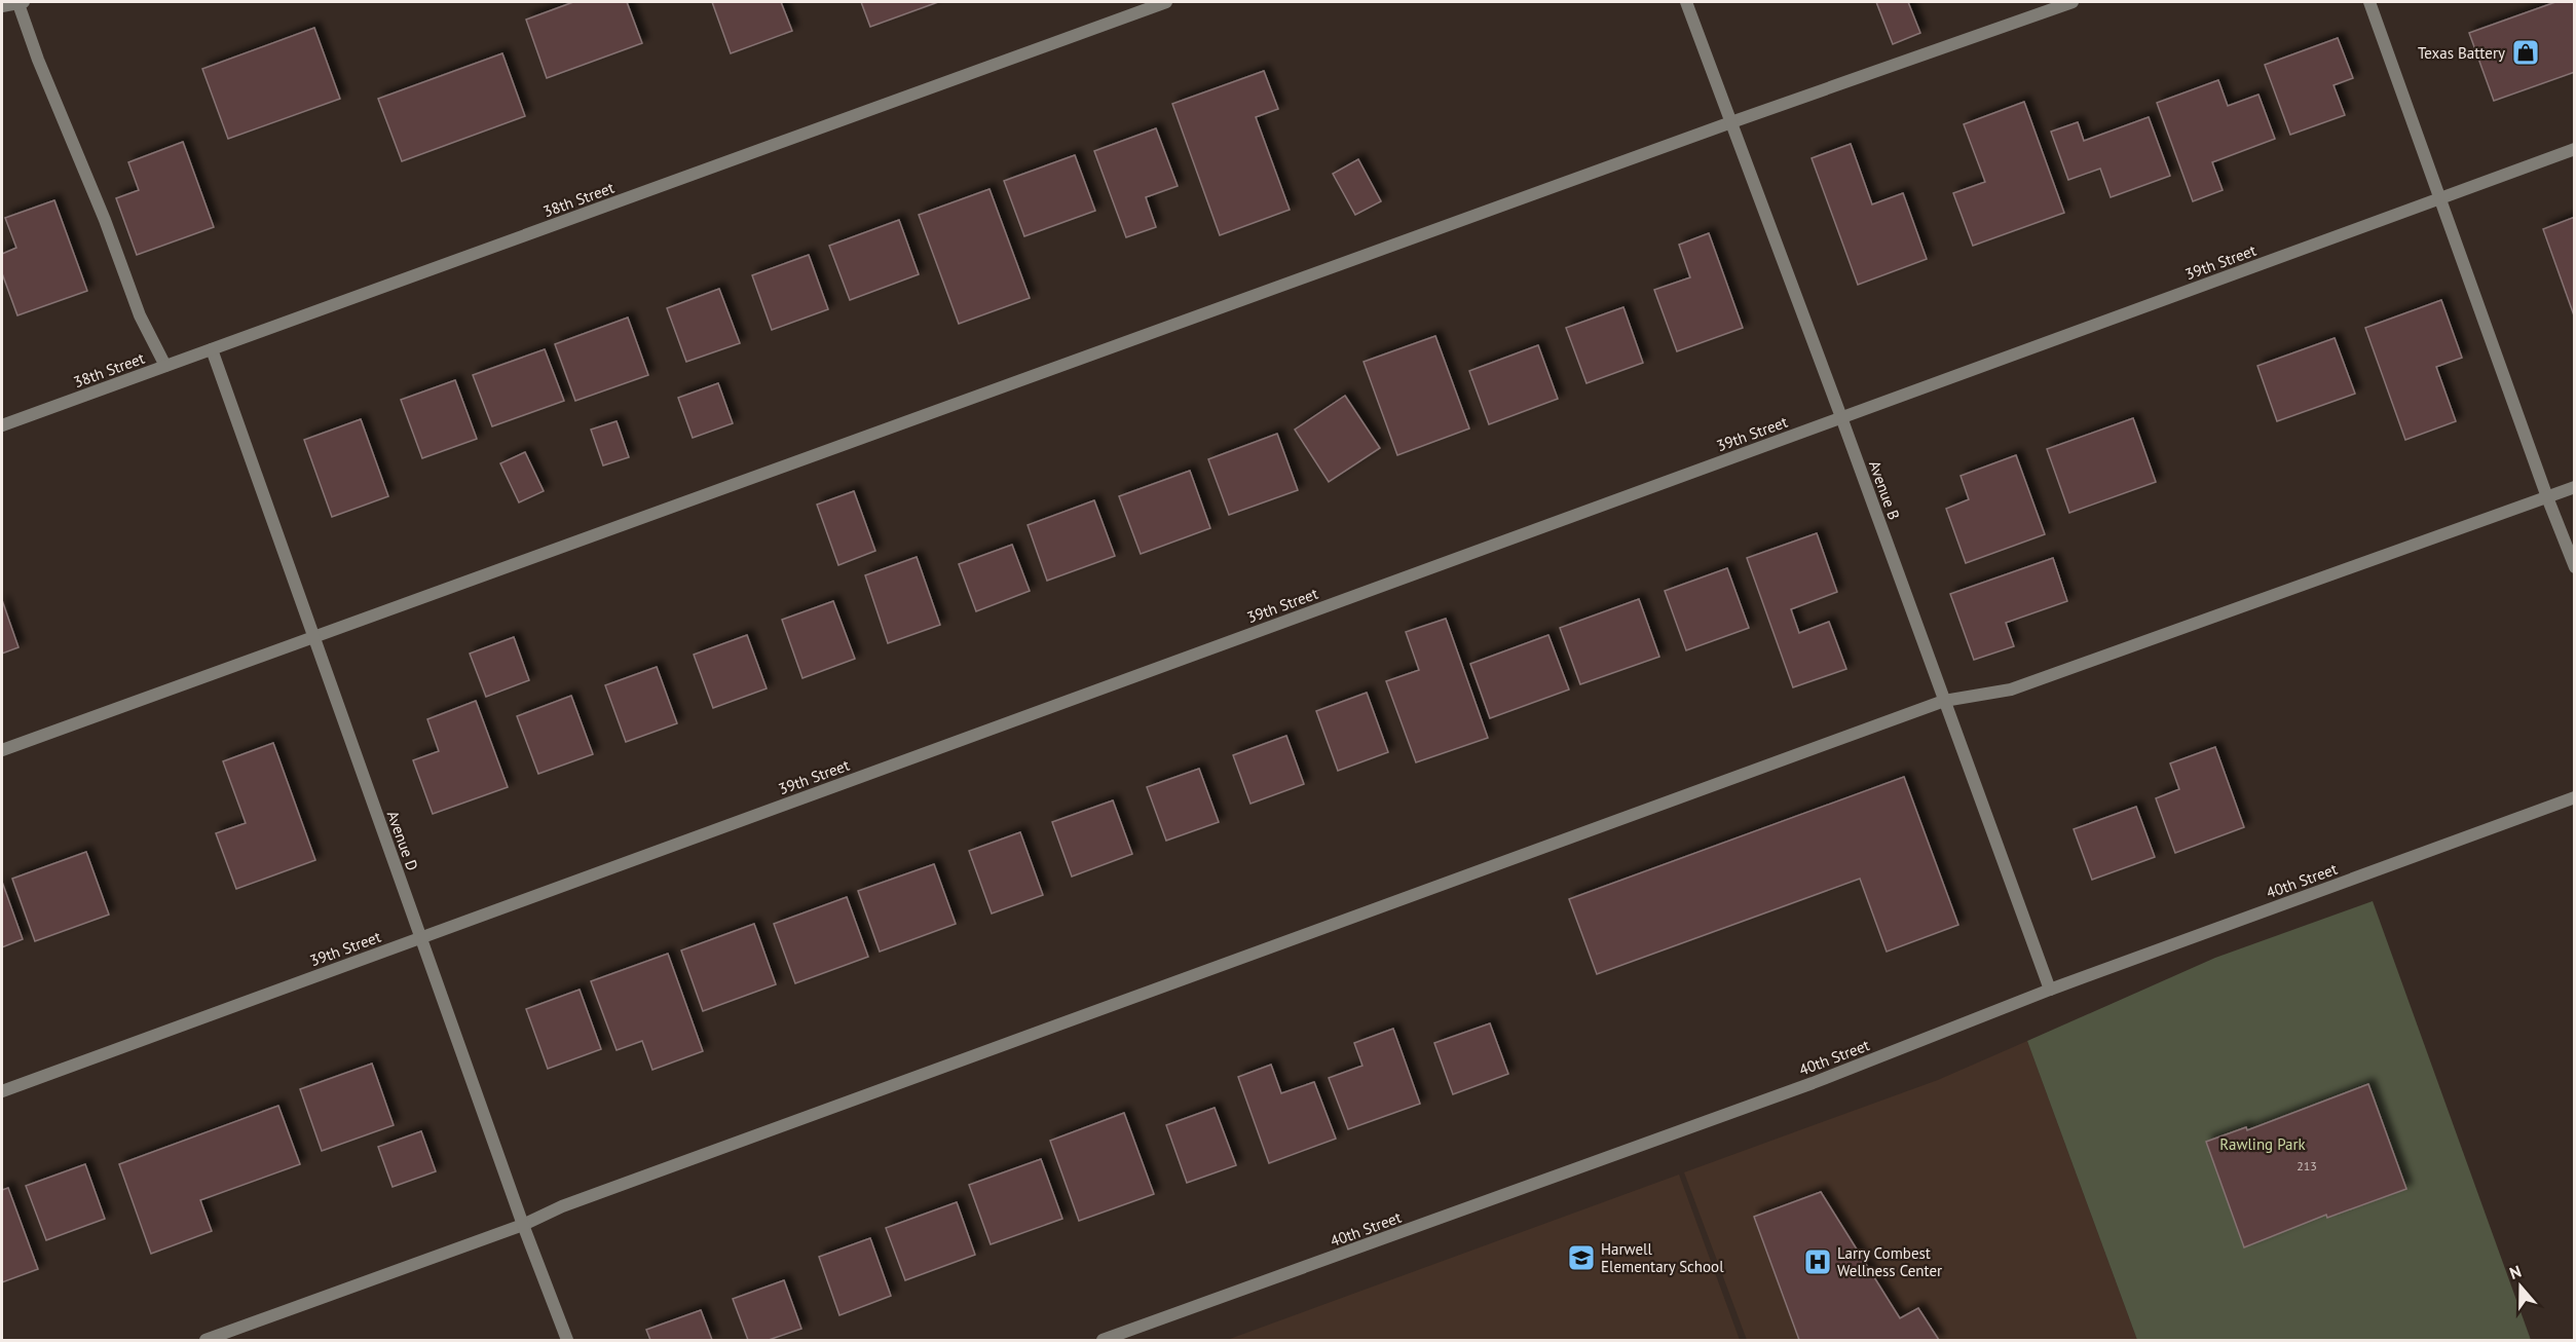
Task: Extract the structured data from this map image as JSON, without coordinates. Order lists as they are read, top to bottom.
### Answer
{
  "streets": {
    "street": [
      "38th Street",
      "39th Street",
      "Avenue B",
      "Avenue D",
      "40th Street"
    ]
  },
  "crossings": [
    ["38th Street", "Avenue D"],
    ["39th Street", "Avenue B"],
    ["39th Street", "Avenue D"],
    ["Avenue B", "40th Street"]
  ],
  "parks": ["Rawling Park"],
  "places": {
    "shop": ["Texas Battery"],
    "school or university": ["Harwell Elementary School"],
    "hospital": ["Larry Combest Wellness Center"]
  },
  "house_numbers": ["213"],
  "north": "top"
}
